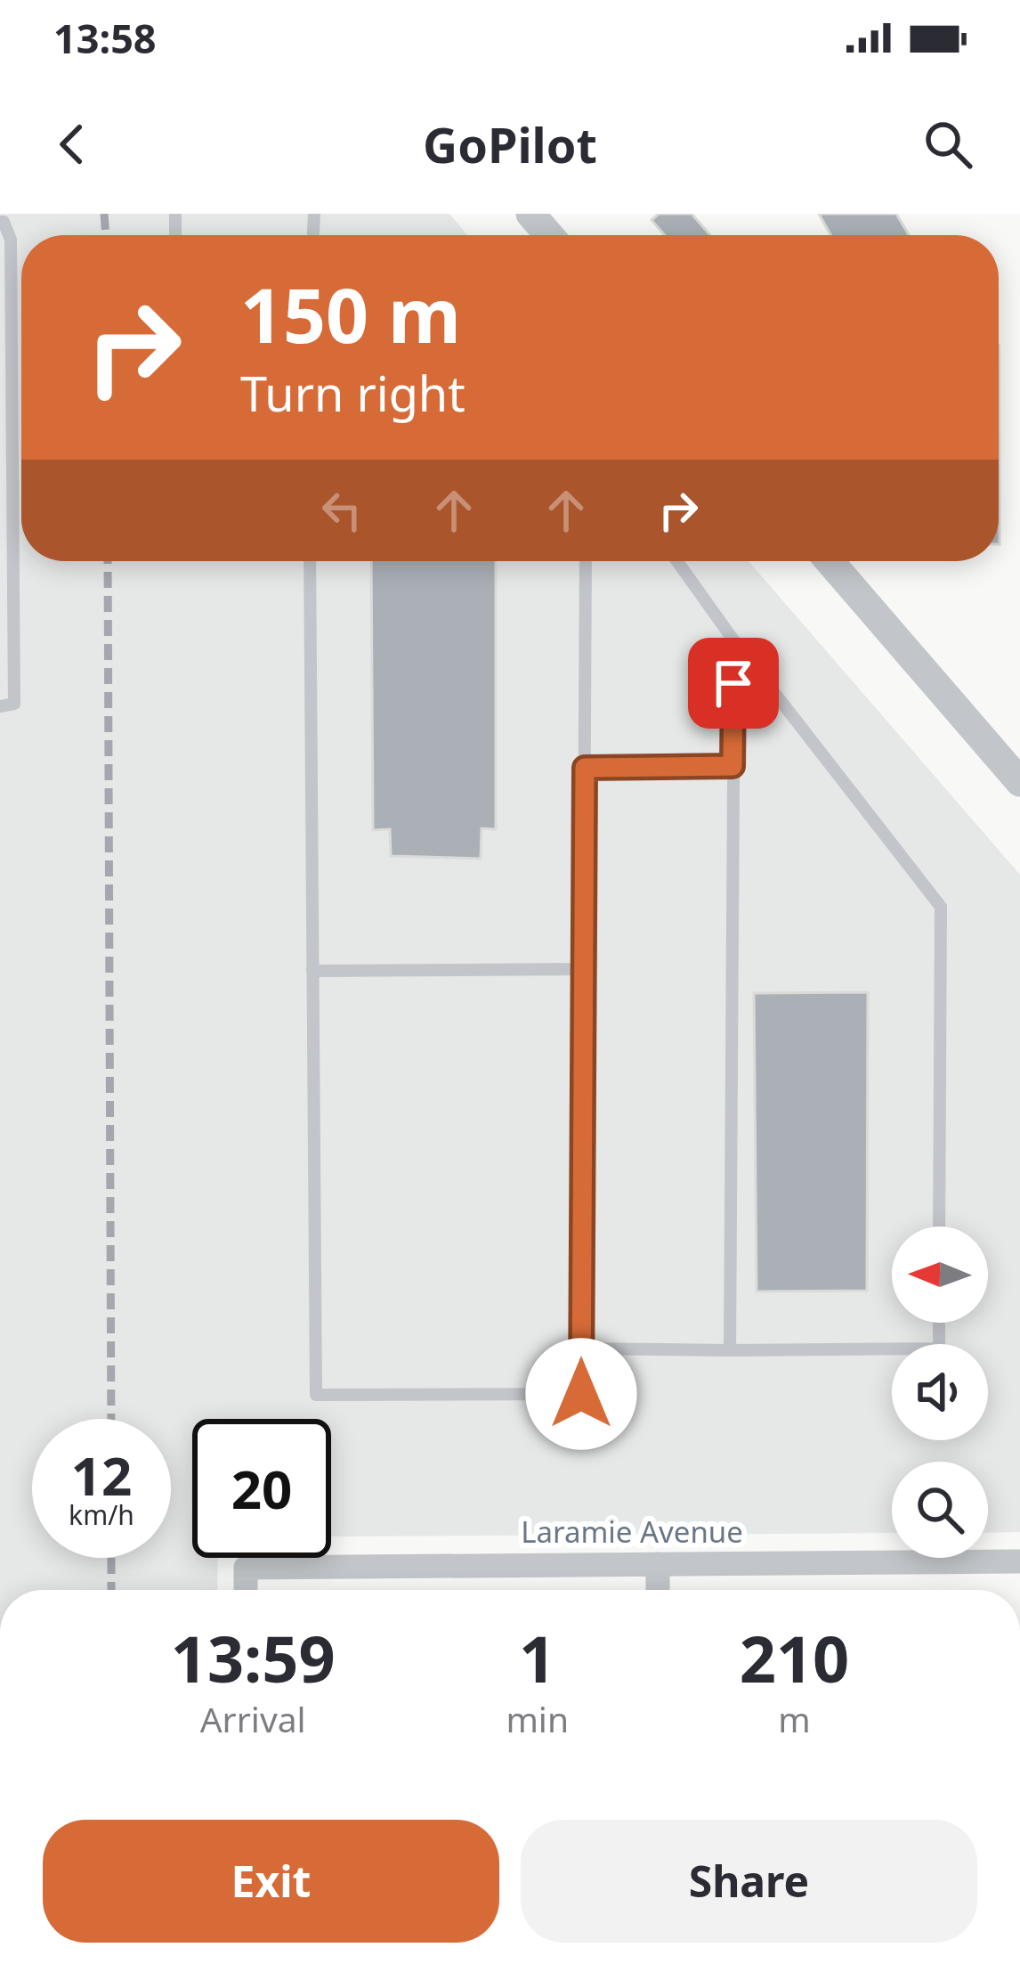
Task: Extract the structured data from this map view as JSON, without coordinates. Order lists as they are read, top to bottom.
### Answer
{
  "streets": {
    "street": ["Laramie Avenue"]
  },
  "north": "left",
  "page": {
    "status": "13:58",
    "header": "GoPilot",
    "turn": ["150 m", "Turn right"],
    "speed": "12 km/h",
    "limit": "20",
    "eta": [
      "13:59",
      "Arrival",
      "1",
      "min",
      "210",
      "m"
    ],
    "buttons": ["Exit", "Share"]
  }
}
